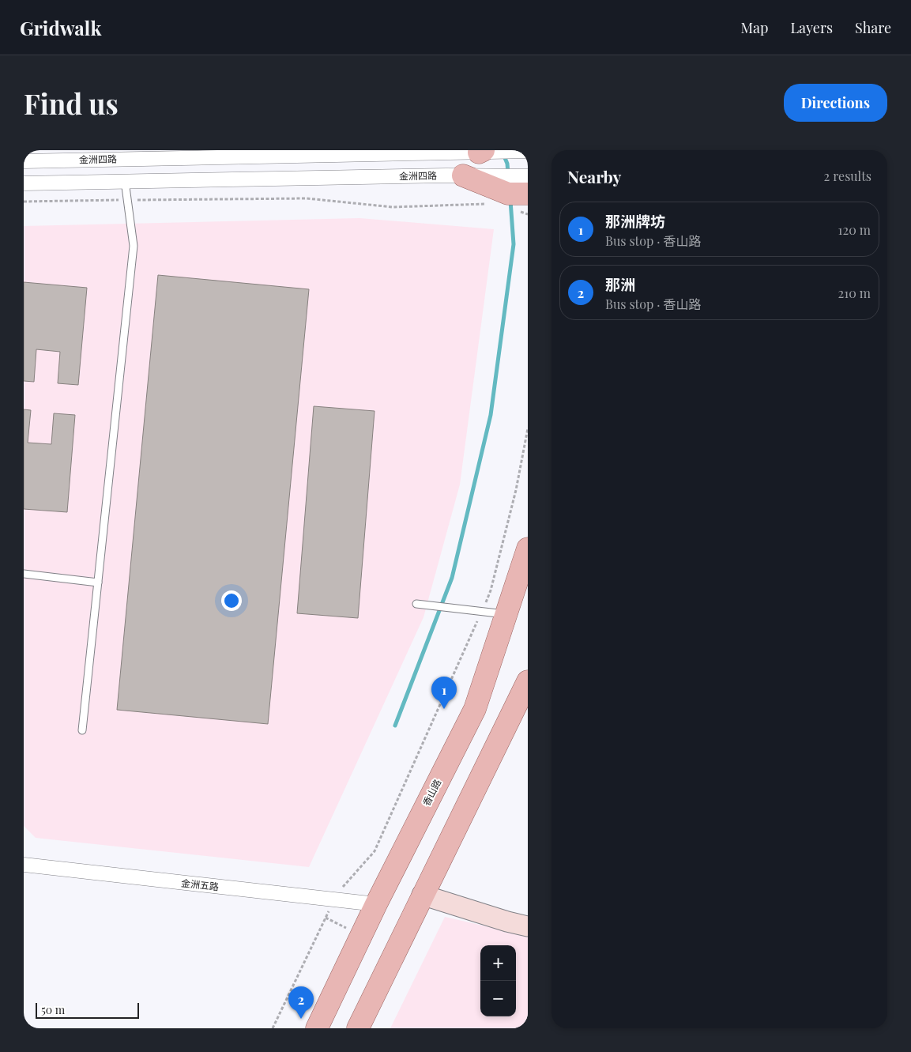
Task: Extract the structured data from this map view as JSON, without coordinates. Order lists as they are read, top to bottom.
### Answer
{
  "streets": {
    "main road": ["香山路"],
    "street": ["金洲四路", "金洲五路"]
  },
  "crossings": [
    ["香山路", "金洲五路"]
  ],
  "scale_bar": "50 m",
  "page": {
    "header": "Gridwalk",
    "nav": ["Map", "Layers", "Share"],
    "buttons": "Directions",
    "title": "Find us",
    "heading": ["Nearby", "2 results"],
    "list": [
      {
        "mark": "1",
        "name": "那洲牌坊",
        "note": "Bus stop · 香山路",
        "value": "120 m"
      },
      {
        "mark": "2",
        "name": "那洲",
        "note": "Bus stop · 香山路",
        "value": "210 m"
      }
    ],
    "pins": ["1", "2"],
    "map_buttons": ["+", "−"],
    "scale": "50 m"
  }
}
